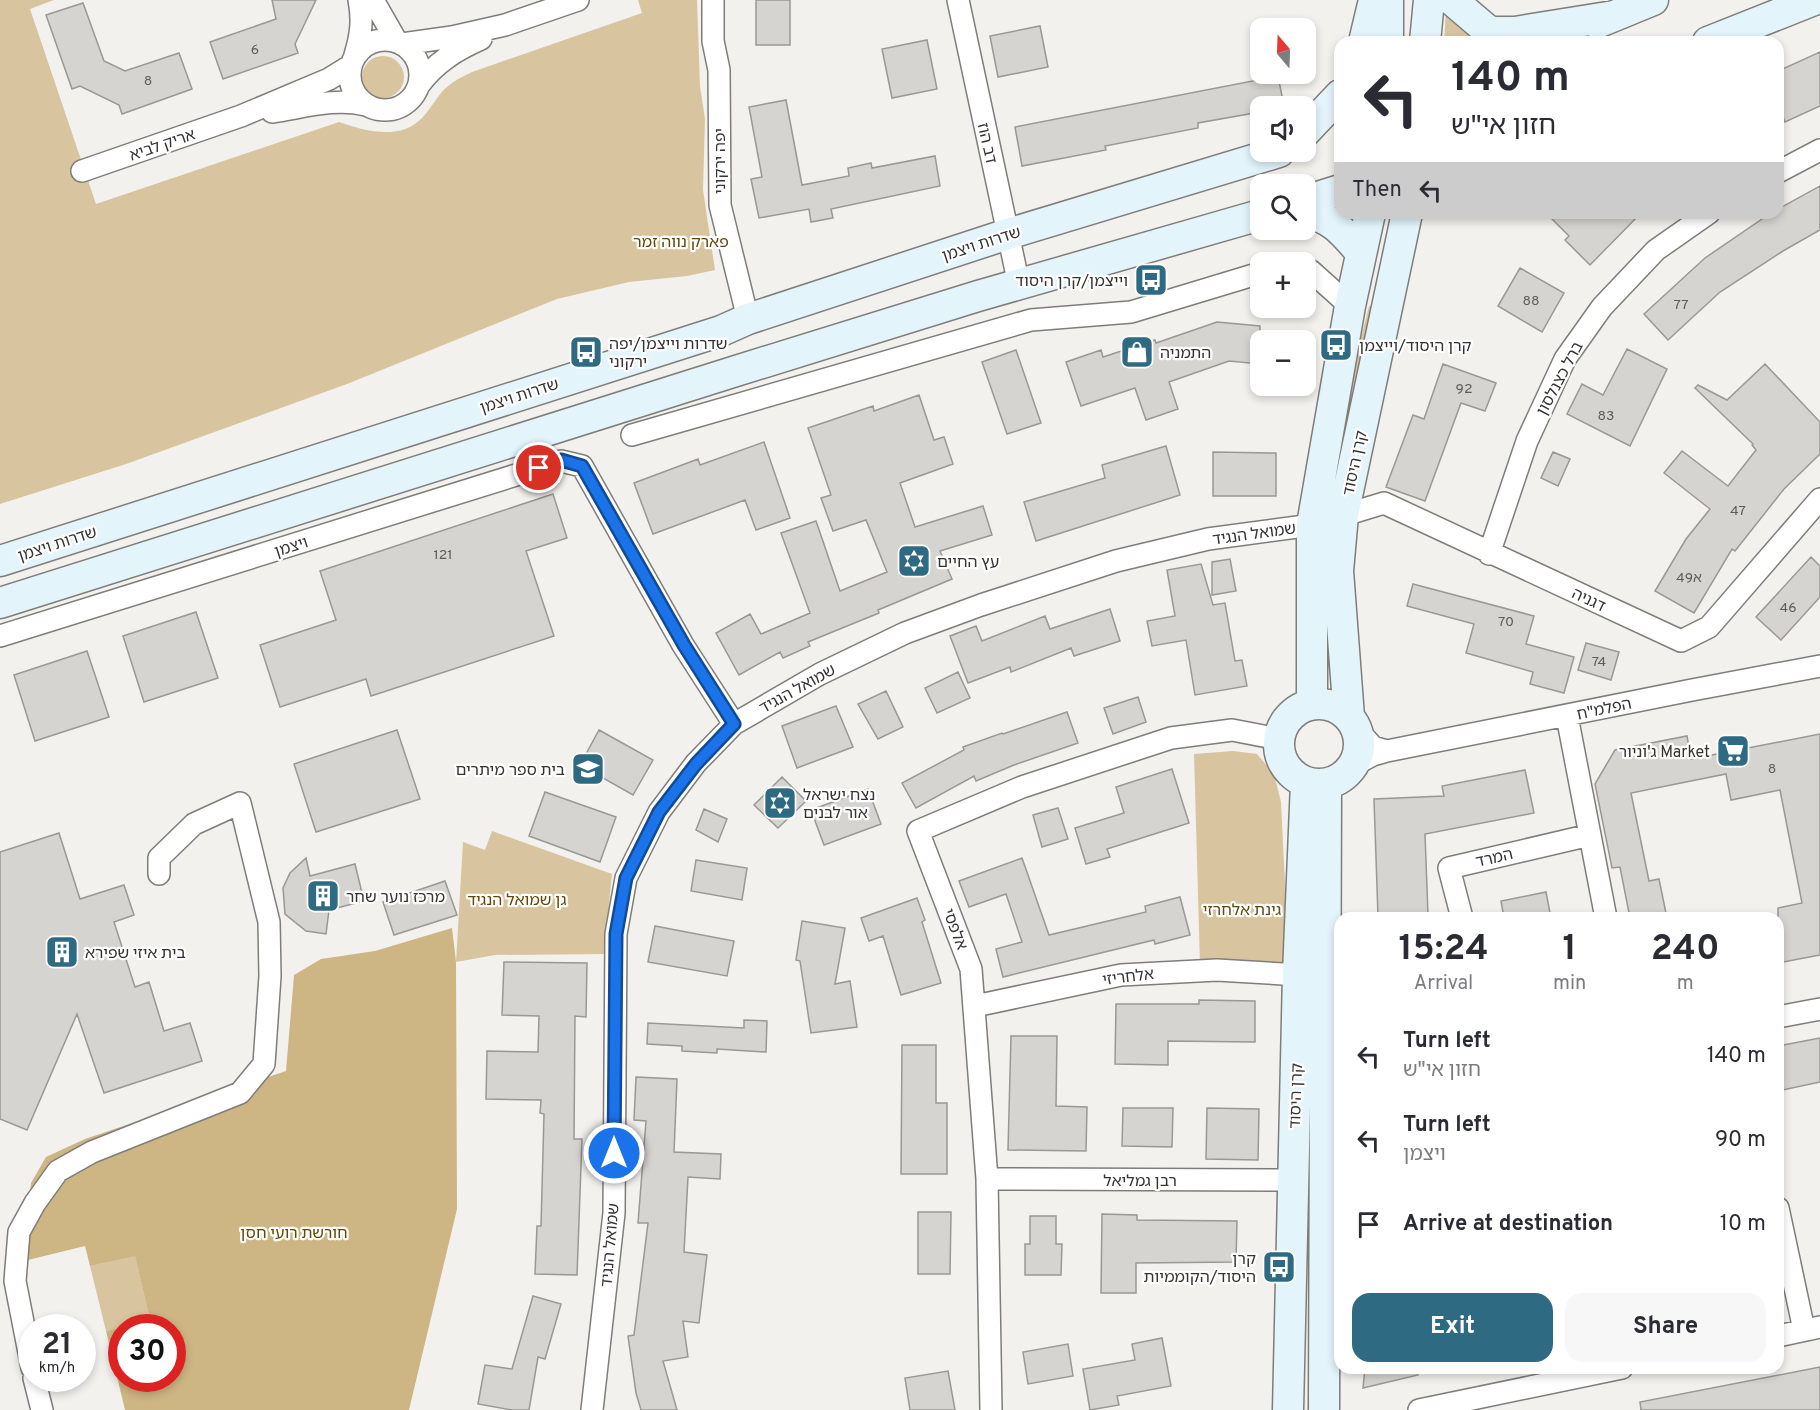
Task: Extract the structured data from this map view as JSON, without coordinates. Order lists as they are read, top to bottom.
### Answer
{
  "streets": {
    "main road": ["שדרות ויצמן", "קרן היסוד"],
    "street": [
      "דב הוז",
      "אריק לביא",
      "יפה ירקוני",
      "ברל כצנלסון",
      "שמואל הנגיד",
      "ויצמן",
      "דגניה",
      "הפלמ\"ח",
      "המרד",
      "אלפסי",
      "אלחריזי",
      "רבן גמליאל"
    ]
  },
  "crossings": [
    ["דב הוז", "שדרות ויצמן"],
    ["יפה ירקוני", "שדרות ויצמן"],
    ["ברל כצנלסון", "דגניה"],
    ["קרן היסוד", "שמואל הנגיד"],
    ["קרן היסוד", "דגניה"],
    ["קרן היסוד", "הפלמ\"ח"],
    ["קרן היסוד", "אלפסי"],
    ["קרן היסוד", "רבן גמליאל"],
    ["שמואל הנגיד", "ויצמן"],
    ["שמואל הנגיד", "דגניה"],
    ["הפלמ\"ח", "אלפסי"],
    ["אלפסי", "אלחריזי"],
    ["אלפסי", "רבן גמליאל"]
  ],
  "parks": [
    "פארק נווה זמר",
    "גן שמואל הנגיד",
    "גינת אלחרזי",
    "חורשת רועי חסן"
  ],
  "places": {
    "bus stop": [
      "וייצמן/קרן היסוד",
      "קרן היסוד/וייצמן",
      "שדרות וייצמן/יפה ירקוני",
      "קרן היסוד/הקוממיות"
    ],
    "shop": ["התמניה"],
    "synagogue": ["עץ החיים", "נצח ישראל אור לבנים"],
    "supermarket": ["ג'וניור Market"],
    "school or university": ["בית ספר מיתרים"],
    "building": ["מרכז נוער שחר", "בית איזי שפירא"]
  },
  "house_numbers": [
    "6",
    "8",
    "88",
    "77",
    "92",
    "83",
    "47",
    "121",
    "49א",
    "46",
    "70",
    "74",
    "8"
  ],
  "north": "top",
  "page": {
    "map_buttons": ["+", "−"],
    "turn": ["140 m", "חזון אי\"ש"],
    "then": "Then",
    "eta": [
      "15:24",
      "Arrival",
      "1",
      "min",
      "240",
      "m"
    ],
    "list": [
      {
        "name": "Turn left",
        "note": "חזון אי\"ש",
        "value": "140 m"
      },
      {
        "name": "Turn left",
        "note": "ויצמן",
        "value": "90 m"
      },
      {
        "name": "Arrive at destination",
        "value": "10 m"
      }
    ],
    "buttons": ["Exit", "Share"],
    "speed": "21 km/h",
    "limit": "30"
  }
}
